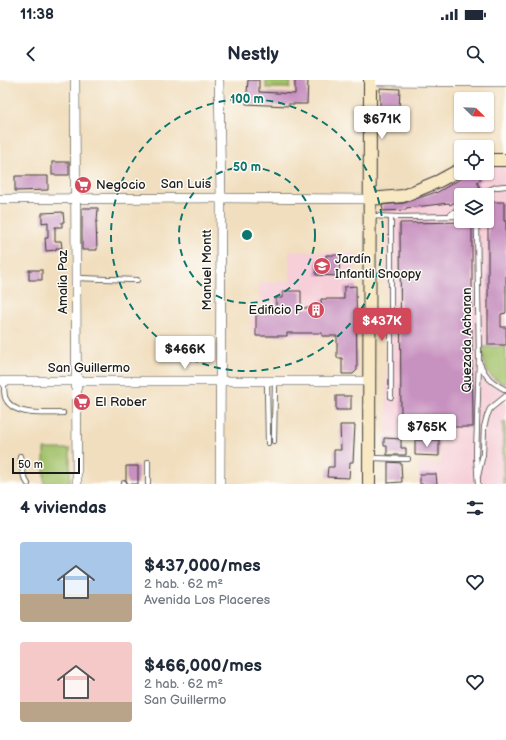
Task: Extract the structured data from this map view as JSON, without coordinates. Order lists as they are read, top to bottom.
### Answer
{
  "streets": {
    "main road": ["San Luis"],
    "street": ["Manuel Montt", "Amalia Paz", "San Guillermo"],
    "lane": ["Quezada Acharan"]
  },
  "crossings": [
    ["San Luis", "Manuel Montt"],
    ["San Luis", "Amalia Paz"],
    ["Manuel Montt", "San Guillermo"],
    ["Amalia Paz", "San Guillermo"]
  ],
  "places": {
    "supermarket": ["Negocio", "El Rober"],
    "school or university": ["Jardín Infantil Snoopy"],
    "building": ["Edificio P"]
  },
  "scale_bar": "50 m",
  "north": "bottom right",
  "page": {
    "status": "11:38",
    "header": "Nestly",
    "price": [
      "$671K",
      "$437K",
      "$466K",
      "$765K"
    ],
    "scale": "50 m",
    "heading": "4 viviendas",
    "list": [
      {
        "name": "$437,000/mes",
        "note": "2 hab. · 62 m² · Avenida Los Placeres"
      },
      {
        "name": "$466,000/mes",
        "note": "2 hab. · 62 m² · San Guillermo"
      }
    ]
  },
  "rings": ["100 m", "50 m"]
}
